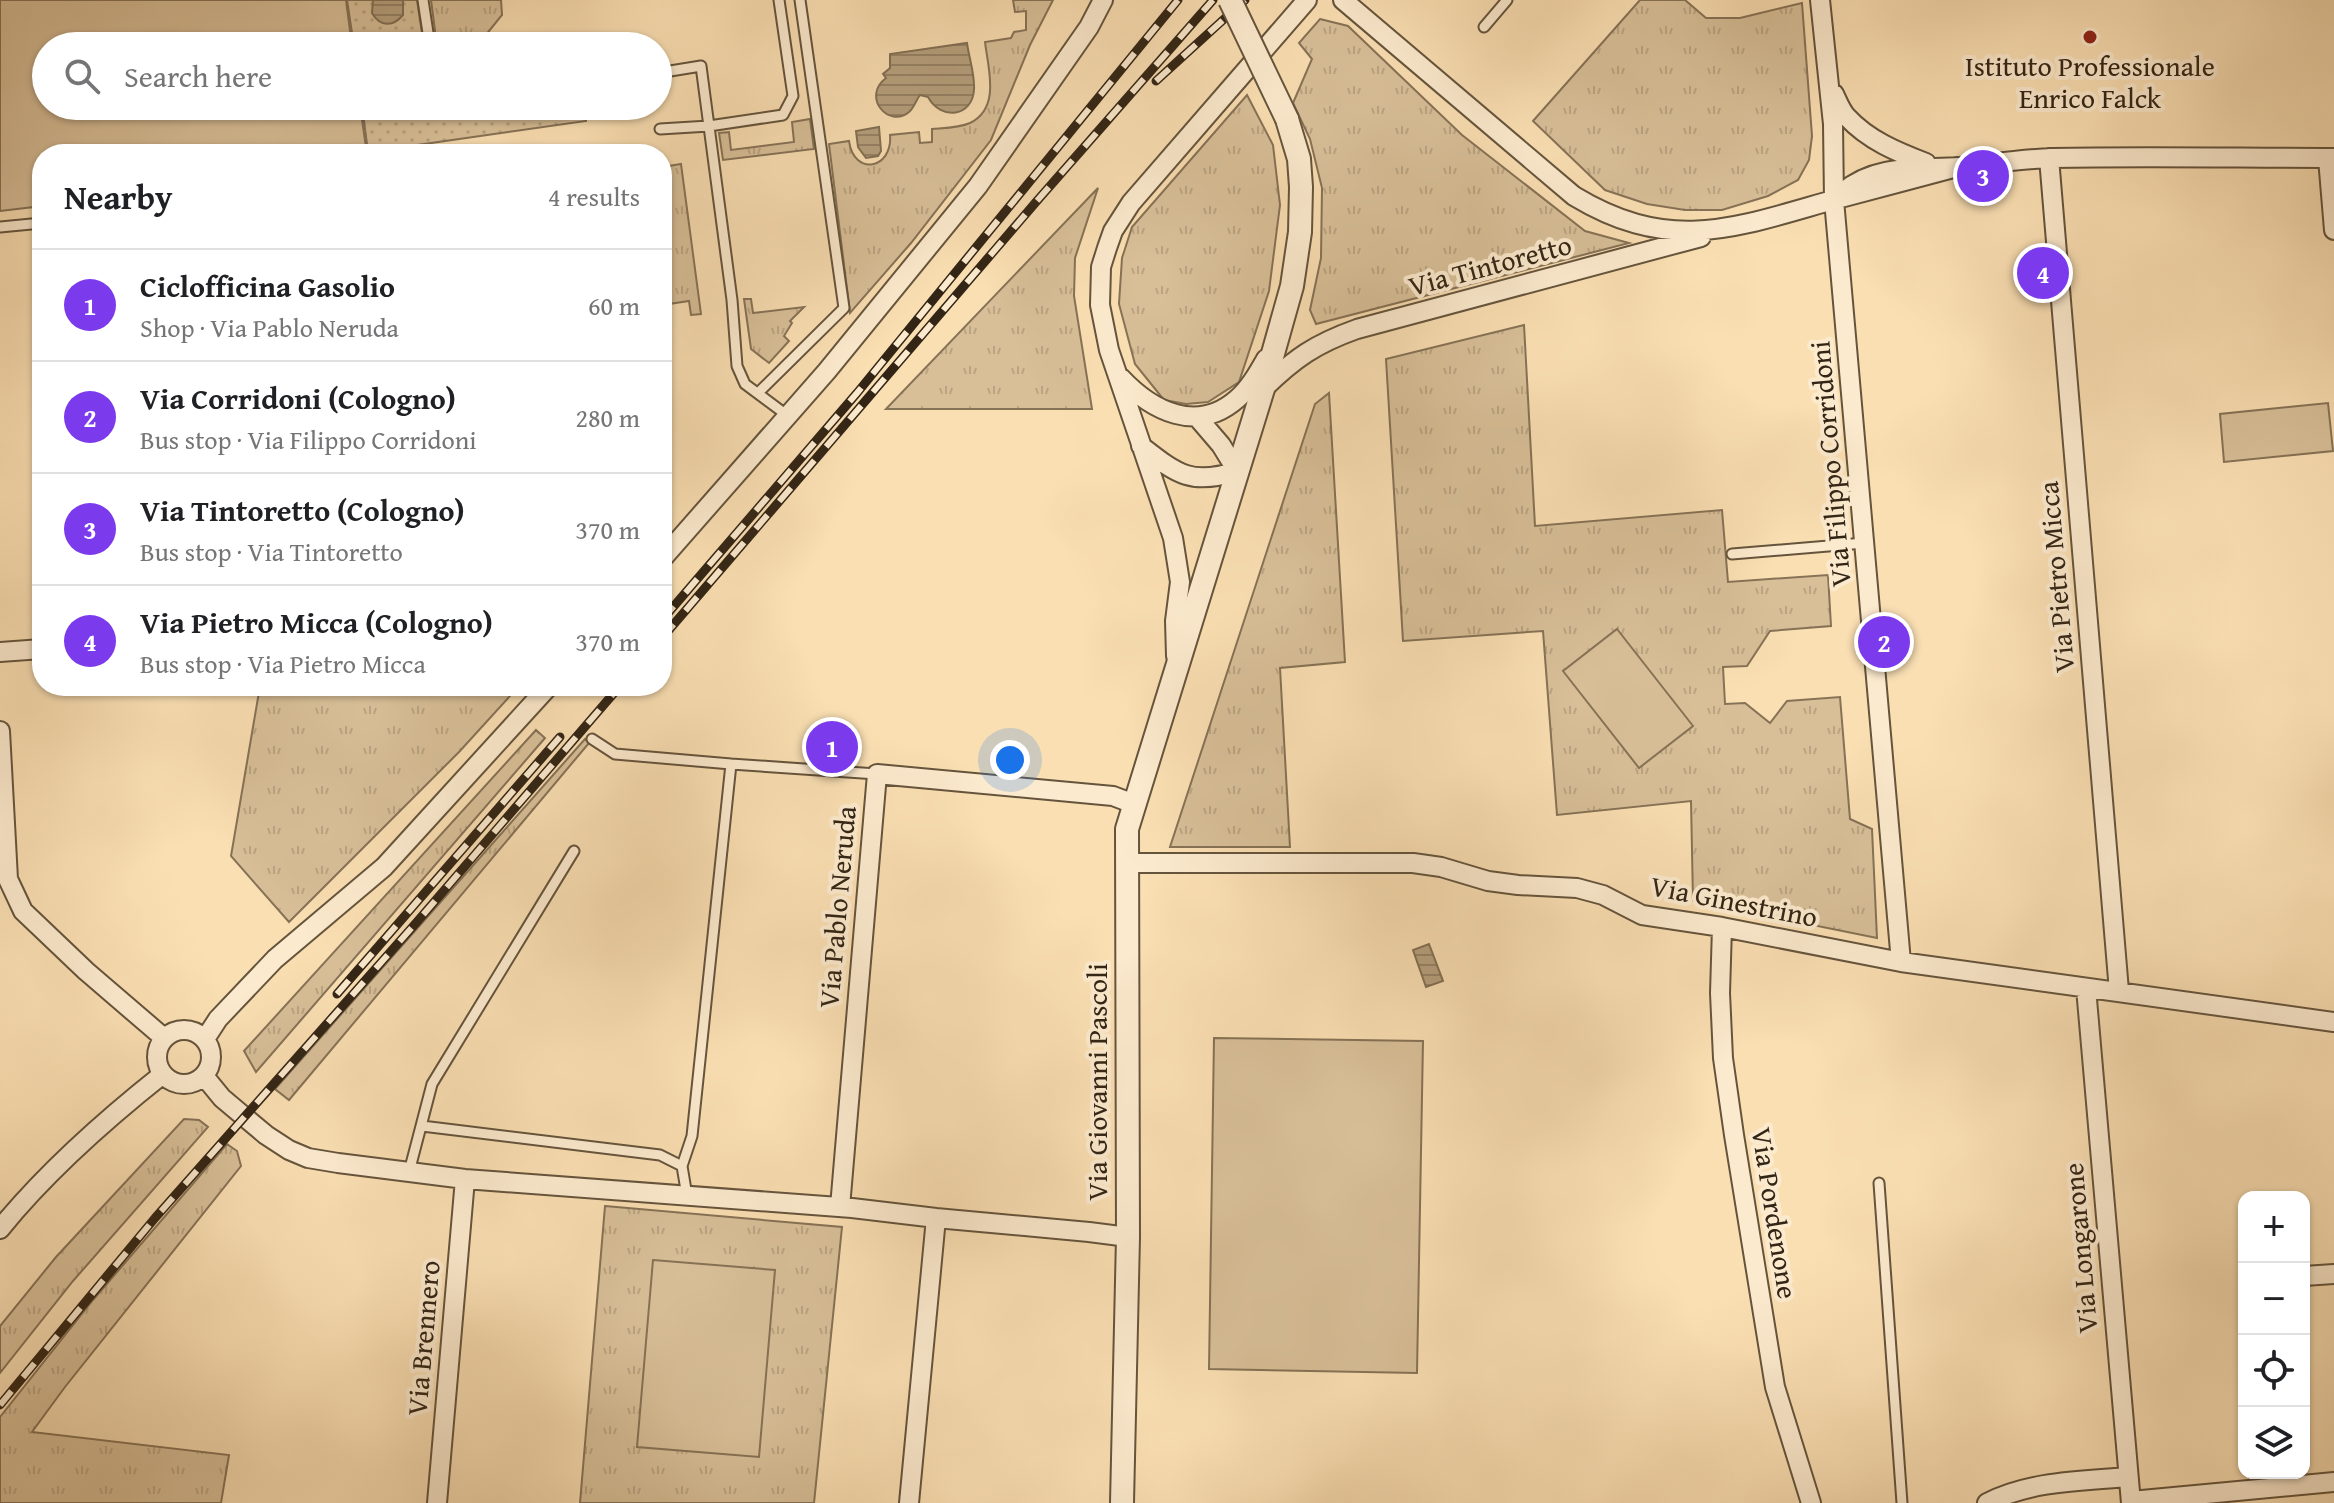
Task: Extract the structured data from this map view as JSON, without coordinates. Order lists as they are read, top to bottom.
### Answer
{
  "streets": {
    "street": [
      "Via Tintoretto",
      "Via Filippo Corridoni",
      "Via Pietro Micca",
      "Via Ginestrino",
      "Via Pablo Neruda",
      "Via Giovanni Pascoli",
      "Via Pordenone",
      "Via Longarone",
      "Via Brennero"
    ]
  },
  "crossings": [
    ["Via Tintoretto", "Via Filippo Corridoni"],
    ["Via Tintoretto", "Via Pietro Micca"],
    ["Via Tintoretto", "Via Giovanni Pascoli"],
    ["Via Filippo Corridoni", "Via Ginestrino"],
    ["Via Pietro Micca", "Via Ginestrino"],
    ["Via Ginestrino", "Via Giovanni Pascoli"],
    ["Via Ginestrino", "Via Pordenone"],
    ["Via Ginestrino", "Via Longarone"],
    ["Via Pablo Neruda", "Via Giovanni Pascoli"]
  ],
  "places": ["Istituto Professionale Enrico Falck"],
  "page": {
    "search": "Search here",
    "heading": ["Nearby", "4 results"],
    "pins": [
      "3",
      "4",
      "2",
      "1"
    ],
    "list": [
      {
        "mark": "1",
        "name": "Ciclofficina Gasolio",
        "note": "Shop · Via Pablo Neruda",
        "value": "60 m"
      },
      {
        "mark": "2",
        "name": "Via Corridoni (Cologno)",
        "note": "Bus stop · Via Filippo Corridoni",
        "value": "280 m"
      },
      {
        "mark": "3",
        "name": "Via Tintoretto (Cologno)",
        "note": "Bus stop · Via Tintoretto",
        "value": "370 m"
      },
      {
        "mark": "4",
        "name": "Via Pietro Micca (Cologno)",
        "note": "Bus stop · Via Pietro Micca",
        "value": "370 m"
      }
    ],
    "map_buttons": ["+", "−"]
  }
}
